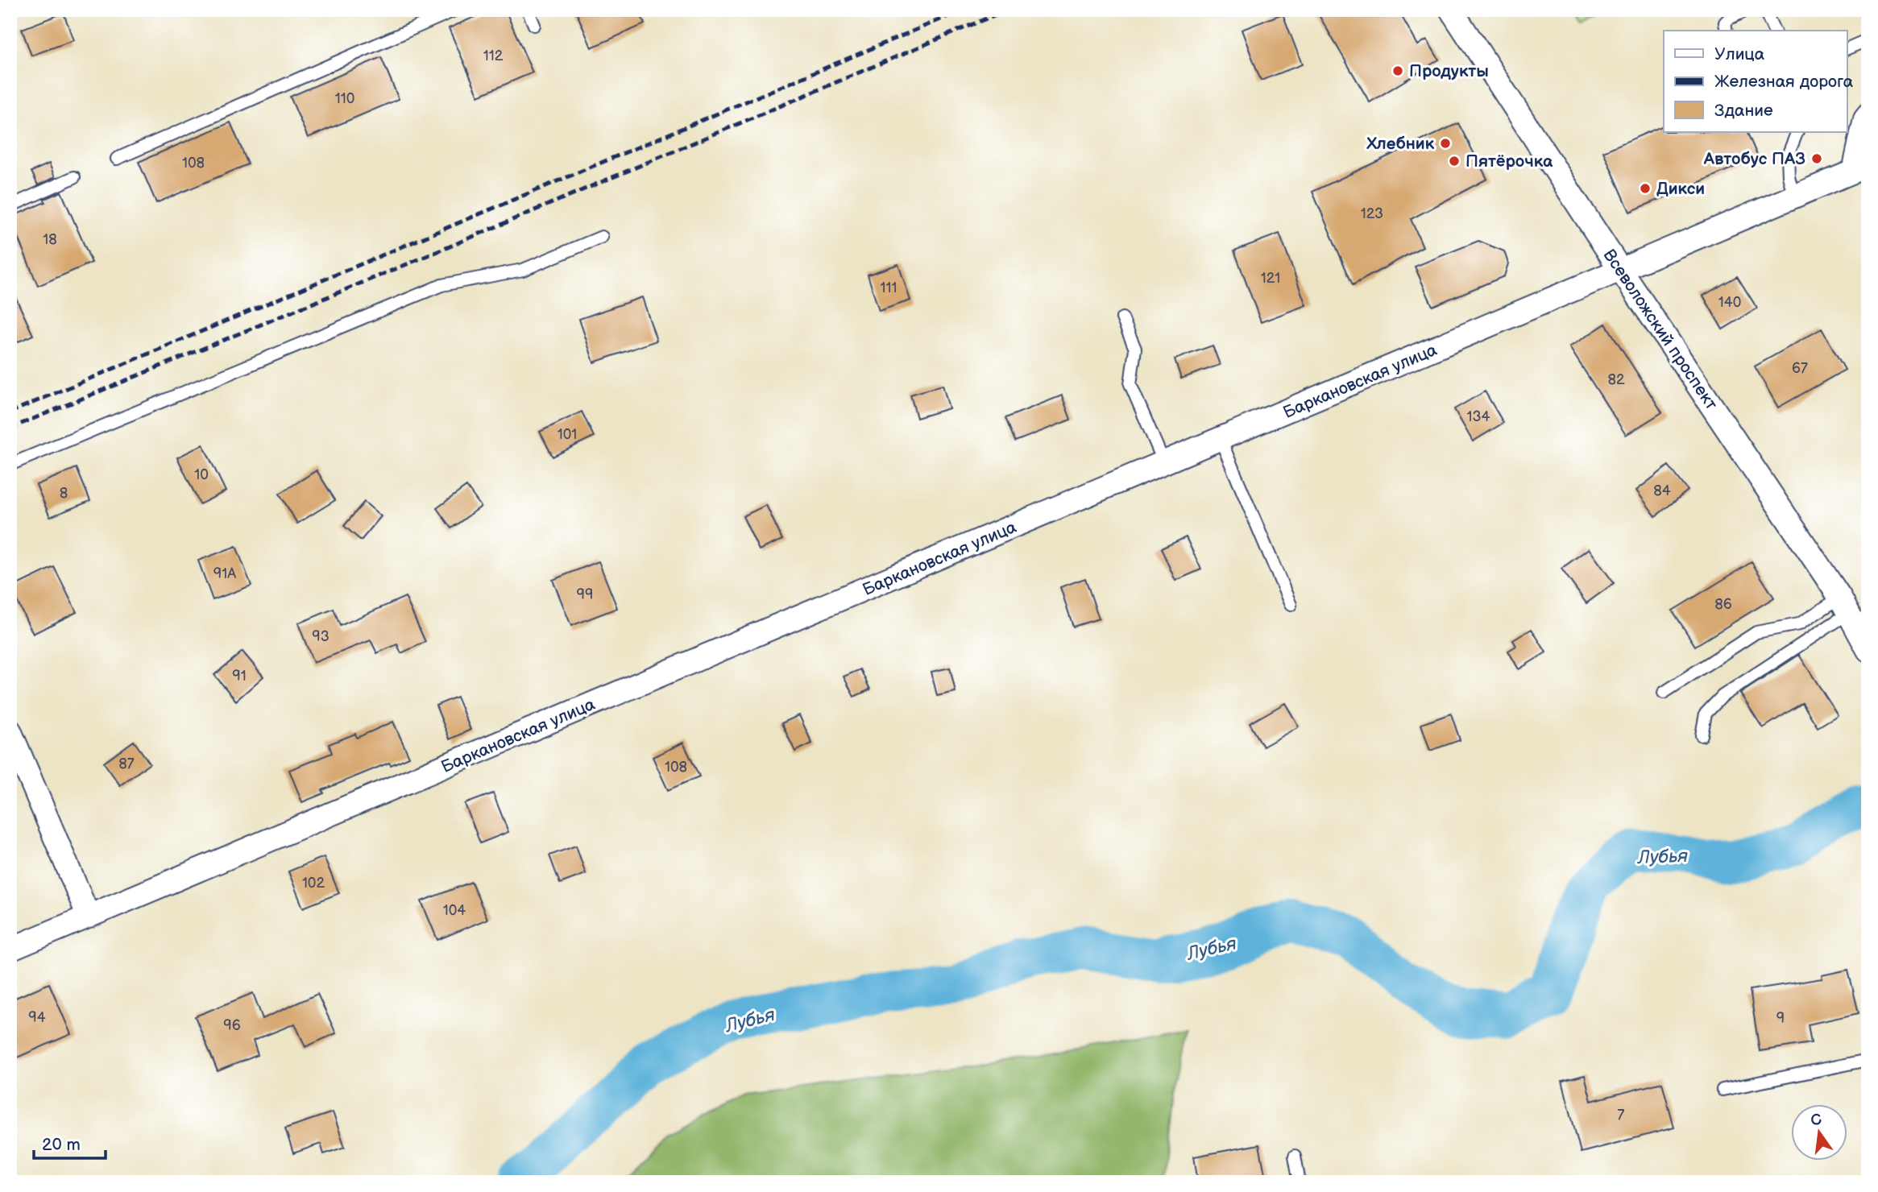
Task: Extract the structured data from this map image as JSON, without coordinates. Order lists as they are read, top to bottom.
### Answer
{
  "streets": {
    "street": ["Всеволожский проспект", "Баркановская улица"]
  },
  "crossings": [
    ["Всеволожский проспект", "Баркановская улица"]
  ],
  "water": ["Лубья"],
  "places": [
    "Продукты",
    "Хлебник",
    "Автобус ПАЗ",
    "Пятёрочка",
    "Дикси"
  ],
  "house_numbers": [
    "112",
    "110",
    "108",
    "123",
    "18",
    "121",
    "111",
    "140",
    "67",
    "82",
    "134",
    "101",
    "10",
    "84",
    "8",
    "91А",
    "99",
    "86",
    "93",
    "91",
    "87",
    "108",
    "102",
    "104",
    "94",
    "9",
    "96",
    "7"
  ],
  "legend": ["Улица", "Железная дорога", "Здание"],
  "scale_bar": "20 m",
  "north": "top"
}
